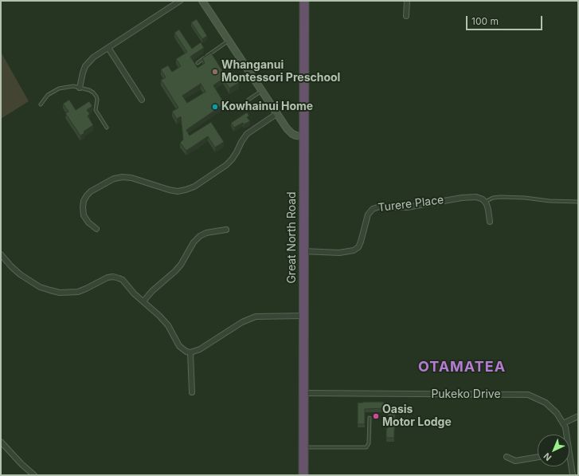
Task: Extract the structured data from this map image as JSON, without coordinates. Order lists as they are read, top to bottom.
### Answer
{
  "streets": {
    "highway": ["Great North Road"],
    "street": ["Turere Place", "Pukeko Drive"]
  },
  "crossings": [
    ["Turere Place", "Great North Road"],
    ["Great North Road", "Pukeko Drive"]
  ],
  "districts": ["OTAMATEA"],
  "places": ["Whanganui Montessori Preschool", "Kowhainui Home", "Oasis Motor Lodge"],
  "scale_bar": "100 m",
  "north": "bottom left"
}
